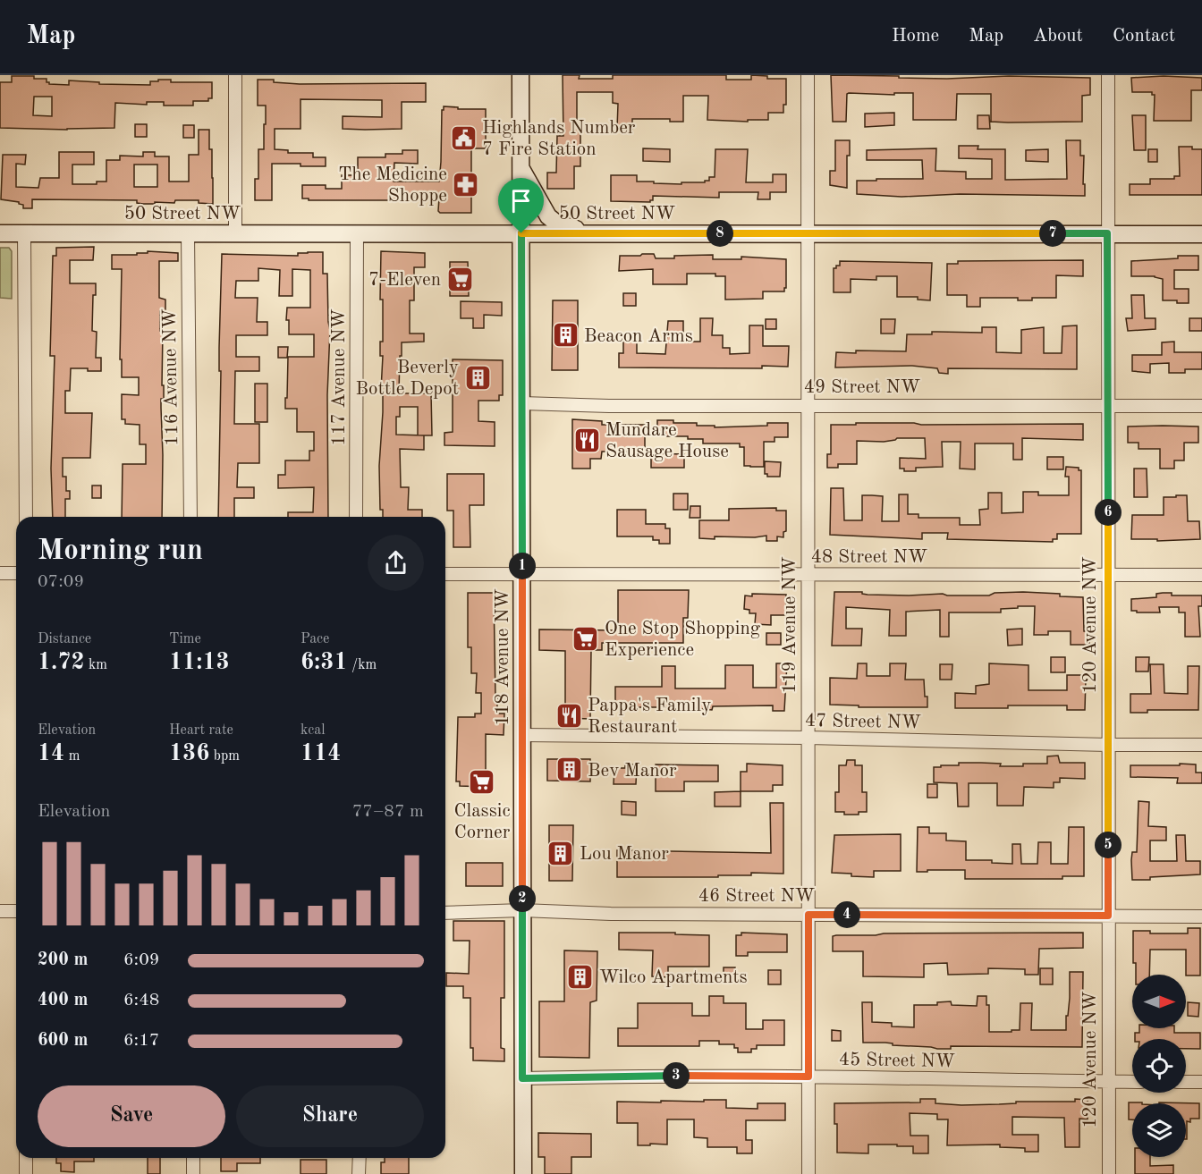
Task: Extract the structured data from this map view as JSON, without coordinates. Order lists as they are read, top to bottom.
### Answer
{
  "streets": {
    "main road": ["50 Street NW", "118 Avenue NW"],
    "street": [
      "116 Avenue NW",
      "117 Avenue NW",
      "49 Street NW",
      "48 Street NW",
      "119 Avenue NW",
      "120 Avenue NW",
      "47 Street NW",
      "46 Street NW",
      "45 Street NW"
    ]
  },
  "crossings": [
    ["50 Street NW", "116 Avenue NW"],
    ["50 Street NW", "117 Avenue NW"],
    ["50 Street NW", "119 Avenue NW"],
    ["50 Street NW", "120 Avenue NW"],
    ["50 Street NW", "118 Avenue NW"],
    ["49 Street NW", "119 Avenue NW"],
    ["49 Street NW", "120 Avenue NW"],
    ["49 Street NW", "118 Avenue NW"],
    ["48 Street NW", "119 Avenue NW"],
    ["48 Street NW", "120 Avenue NW"],
    ["48 Street NW", "118 Avenue NW"],
    ["119 Avenue NW", "47 Street NW"],
    ["119 Avenue NW", "46 Street NW"],
    ["119 Avenue NW", "45 Street NW"],
    ["120 Avenue NW", "47 Street NW"],
    ["120 Avenue NW", "46 Street NW"],
    ["120 Avenue NW", "45 Street NW"],
    ["118 Avenue NW", "47 Street NW"],
    ["118 Avenue NW", "46 Street NW"],
    ["118 Avenue NW", "45 Street NW"]
  ],
  "places": {
    "public building": ["Highlands Number 7 Fire Station"],
    "pharmacy": ["The Medicine Shoppe"],
    "supermarket": ["7-Eleven", "One Stop Shopping Experience", "Classic Corner"],
    "building": [
      "Beacon Arms",
      "Beverly Bottle Depot",
      "Bev Manor",
      "Lou Manor",
      "Wilco Apartments"
    ],
    "restaurant": ["Mundare Sausage House", "Pappa's Family Restaurant"]
  },
  "north": "right",
  "page": {
    "header": "Map",
    "nav": [
      "Home",
      "Map",
      "About",
      "Contact"
    ],
    "pins": [
      "7",
      "8",
      "6",
      "1",
      "5",
      "2",
      "4",
      "3"
    ],
    "heading": ["Morning run", "07:09"],
    "stats": [
      ["Distance", "1.72 km"],
      ["Time", "11:13"],
      ["Pace", "6:31 /km"],
      ["Elevation", "14 m"],
      ["Heart rate", "136 bpm"],
      ["kcal", "114"]
    ],
    "chart": ["Elevation", "77–87 m"],
    "list": [
      {
        "name": "200 m",
        "note": "6:09"
      },
      {
        "name": "400 m",
        "note": "6:48"
      },
      {
        "name": "600 m",
        "note": "6:17"
      }
    ],
    "buttons": ["Save", "Share"]
  }
}
